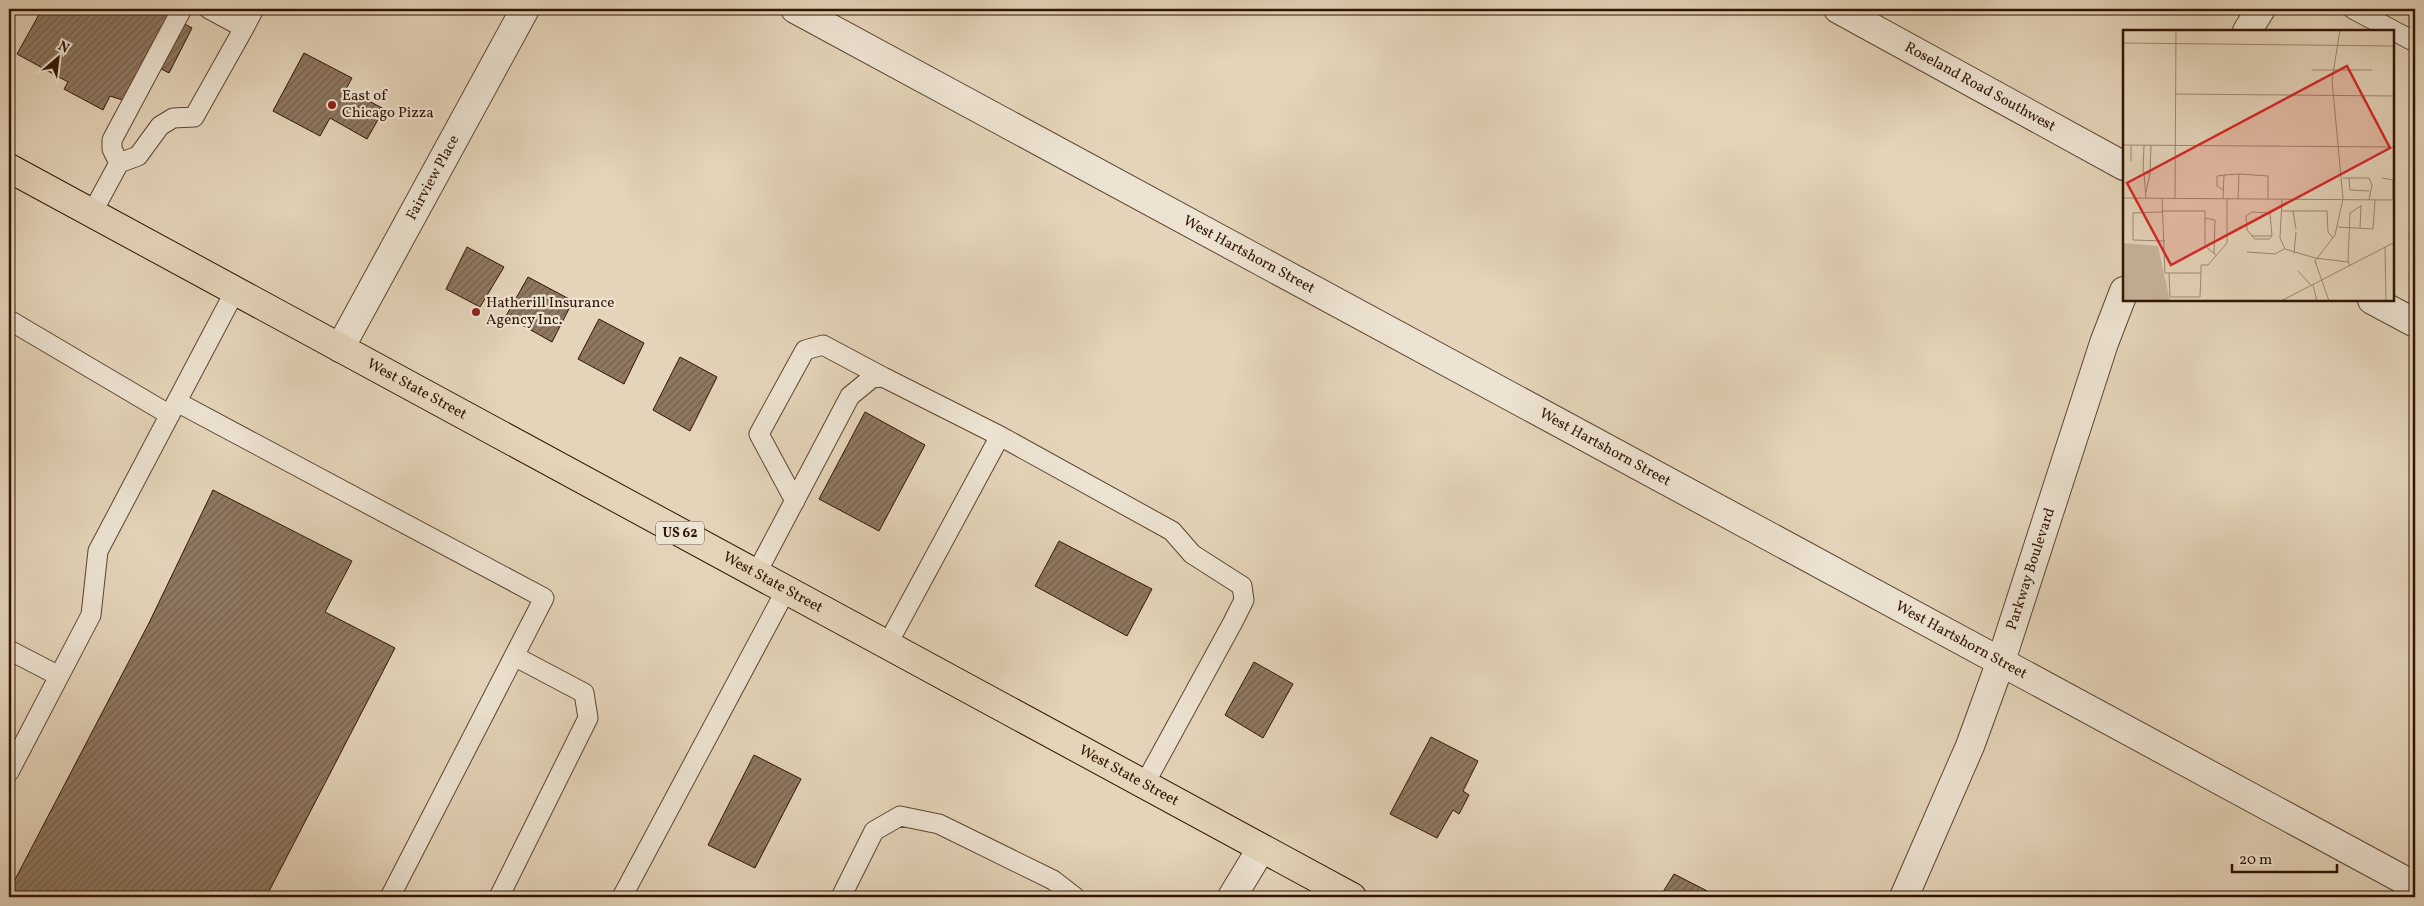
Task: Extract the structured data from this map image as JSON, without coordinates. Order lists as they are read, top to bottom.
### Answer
{
  "streets": {
    "highway": ["West State Street", "US 62"],
    "street": [
      "Roseland Road Southwest",
      "Fairview Place",
      "West Hartshorn Street",
      "Parkway Boulevard"
    ]
  },
  "crossings": [
    ["Fairview Place", "West State Street"],
    ["West Hartshorn Street", "Parkway Boulevard"]
  ],
  "places": ["East of Chicago Pizza", "Hatherill Insurance Agency Inc."],
  "scale_bar": "20 m",
  "north": "top right"
}
